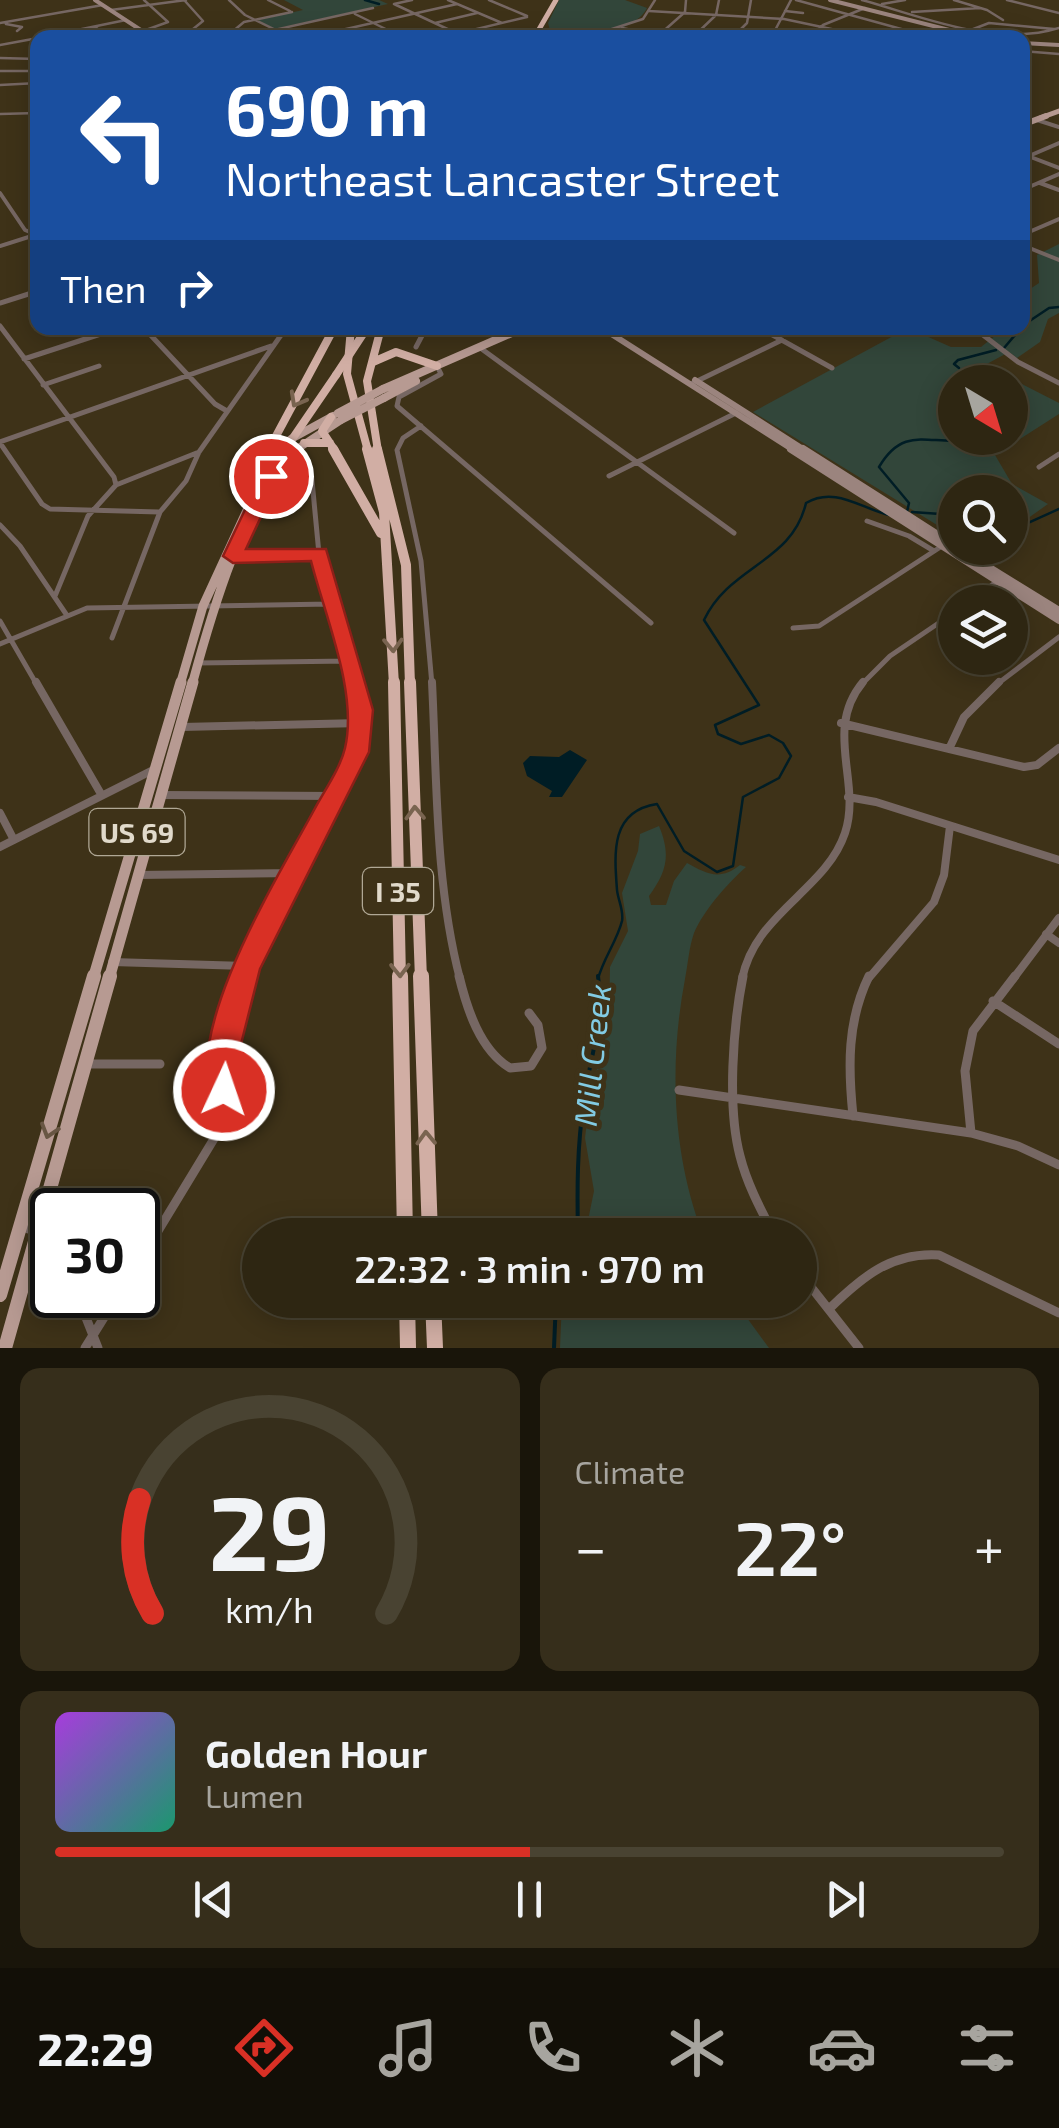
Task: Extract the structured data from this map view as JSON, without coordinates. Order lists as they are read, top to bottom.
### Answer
{
  "streets": {
    "highway": ["I 35"],
    "main road": ["US 69"]
  },
  "water": ["Mill Creek"],
  "north": "bottom right",
  "page": {
    "turn": ["690 m", "Northeast Lancaster Street"],
    "then": "Then",
    "limit": "30",
    "trip": "22:32 · 3 min · 970 m",
    "tile": "Climate",
    "heat": ["−", "22°", "+"],
    "song": ["Golden Hour", "Lumen"],
    "tabs": "22:29",
    "gauge": ["29", "km/h"]
  }
}
